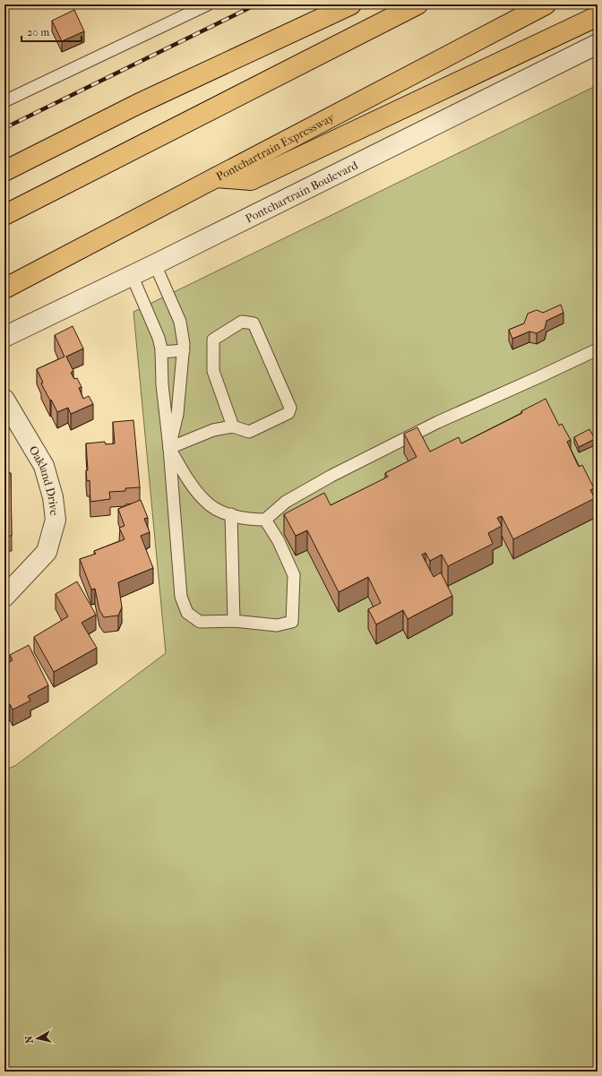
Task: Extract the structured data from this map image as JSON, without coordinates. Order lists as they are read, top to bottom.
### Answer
{
  "streets": {
    "highway": ["Pontchartrain Expressway"],
    "street": ["Pontchartrain Boulevard", "Oakland Drive"]
  },
  "scale_bar": "20 m",
  "north": "left"
}
